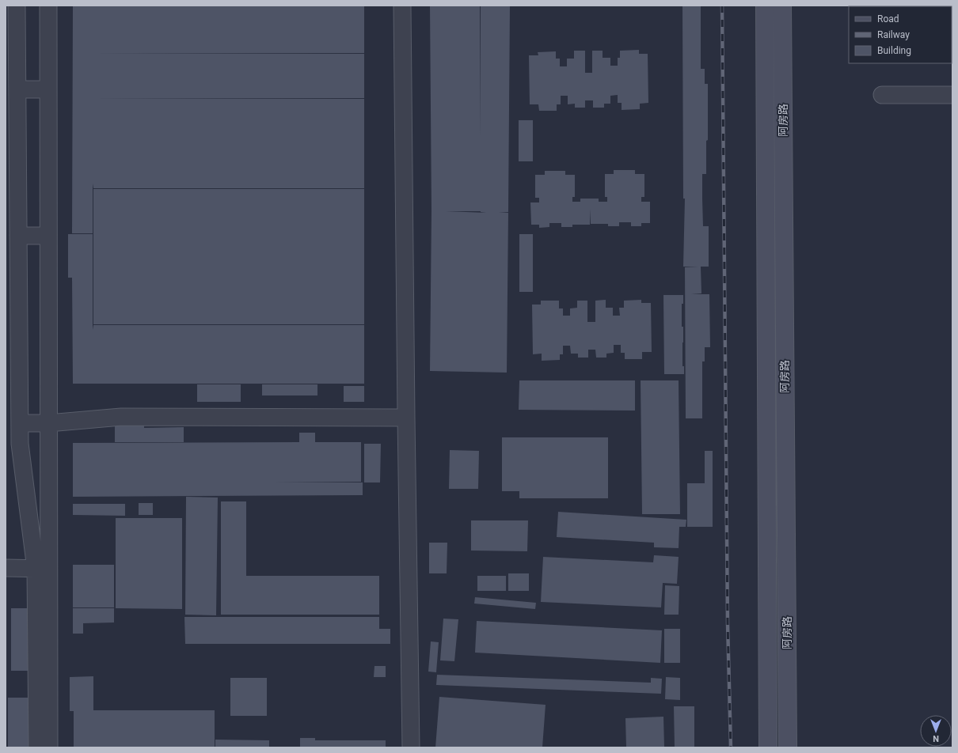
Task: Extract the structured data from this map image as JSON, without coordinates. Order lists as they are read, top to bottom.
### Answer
{
  "streets": {
    "main road": ["阿房路"]
  },
  "legend": ["Road", "Railway", "Building"],
  "north": "bottom"
}
